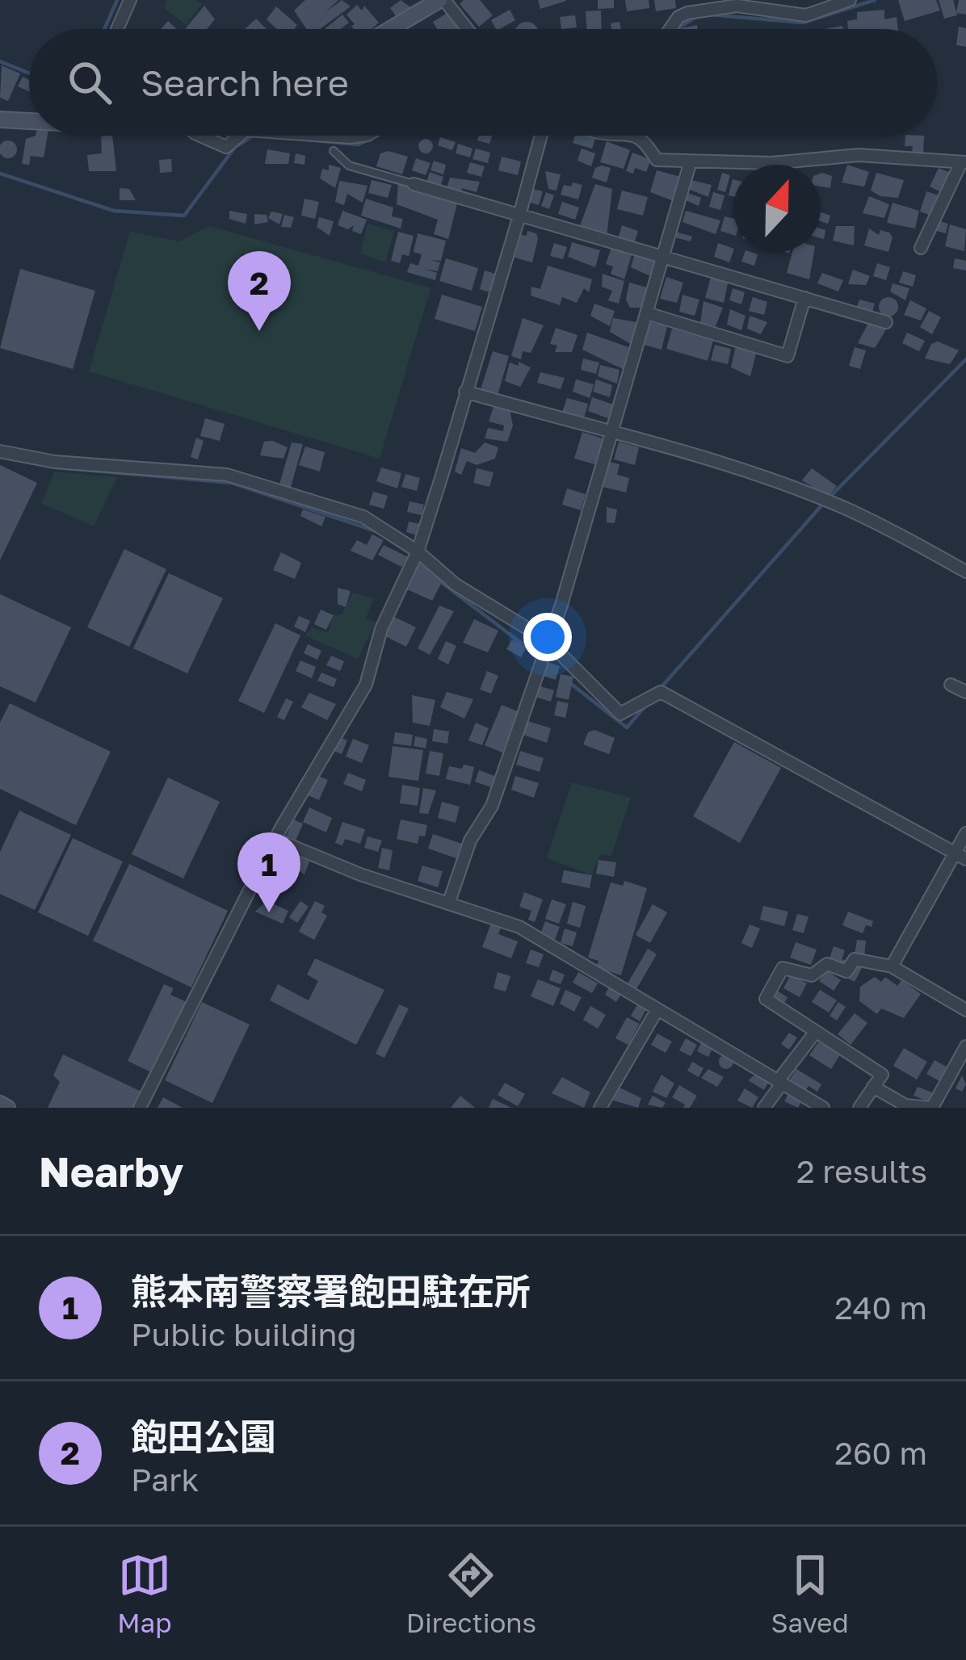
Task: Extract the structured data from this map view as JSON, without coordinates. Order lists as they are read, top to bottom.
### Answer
{
  "north": "top",
  "page": {
    "search": "Search here",
    "pins": ["2", "1"],
    "heading": ["Nearby", "2 results"],
    "list": [
      {
        "mark": "1",
        "name": "熊本南警察署飽田駐在所",
        "note": "Public building",
        "value": "240 m"
      },
      {
        "mark": "2",
        "name": "飽田公園",
        "note": "Park",
        "value": "260 m"
      }
    ],
    "nav": ["Map", "Directions", "Saved"]
  }
}
